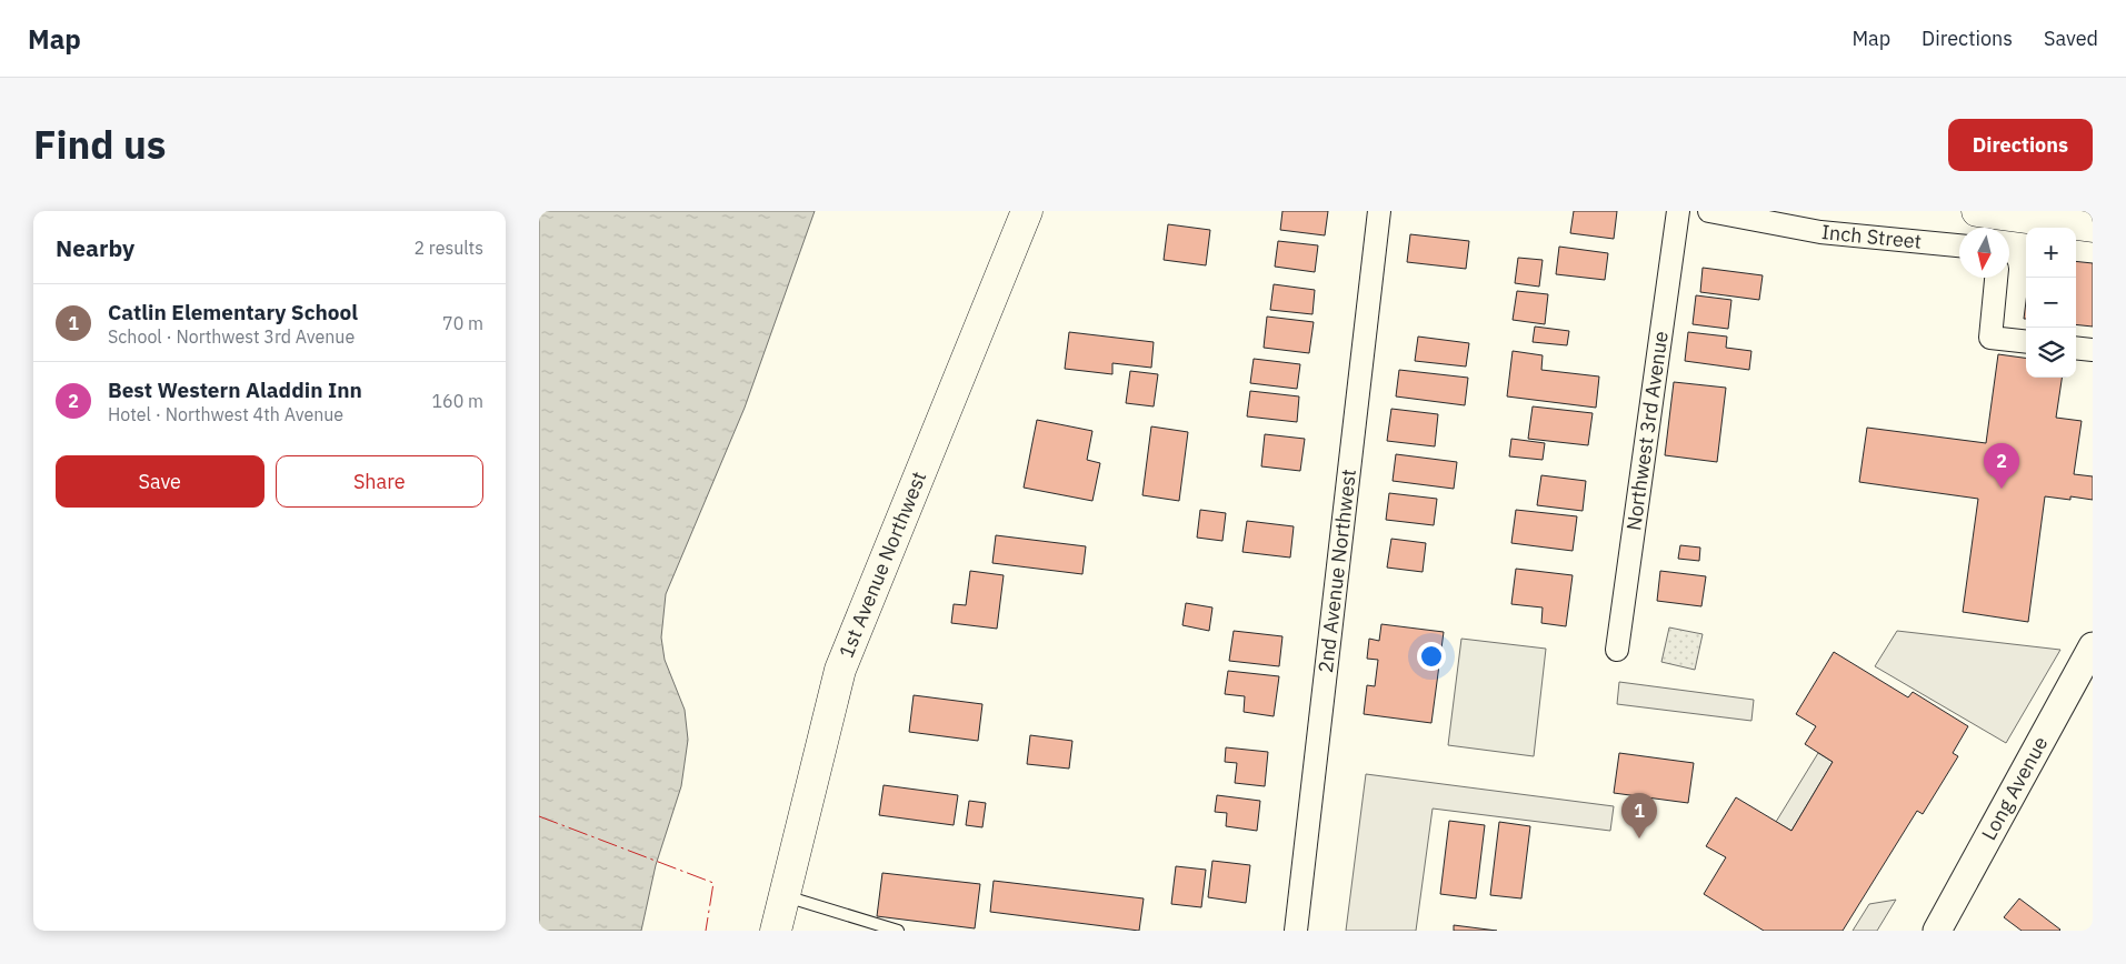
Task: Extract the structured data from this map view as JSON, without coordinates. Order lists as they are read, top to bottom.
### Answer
{
  "streets": {
    "main road": ["1st Avenue Northwest"],
    "street": [
      "Inch Street",
      "Northwest 3rd Avenue",
      "2nd Avenue Northwest",
      "Long Avenue"
    ]
  },
  "north": "bottom",
  "page": {
    "header": "Map",
    "nav": ["Map", "Directions", "Saved"],
    "title": "Find us",
    "buttons": [
      "Directions",
      ["Save", "Share"]
    ],
    "heading": ["Nearby", "2 results"],
    "map_buttons": ["+", "−"],
    "list": [
      {
        "mark": "1",
        "name": "Catlin Elementary School",
        "note": "School · Northwest 3rd Avenue",
        "value": "70 m"
      },
      {
        "mark": "2",
        "name": "Best Western Aladdin Inn",
        "note": "Hotel · Northwest 4th Avenue",
        "value": "160 m"
      }
    ],
    "pins": ["2", "1"]
  }
}
